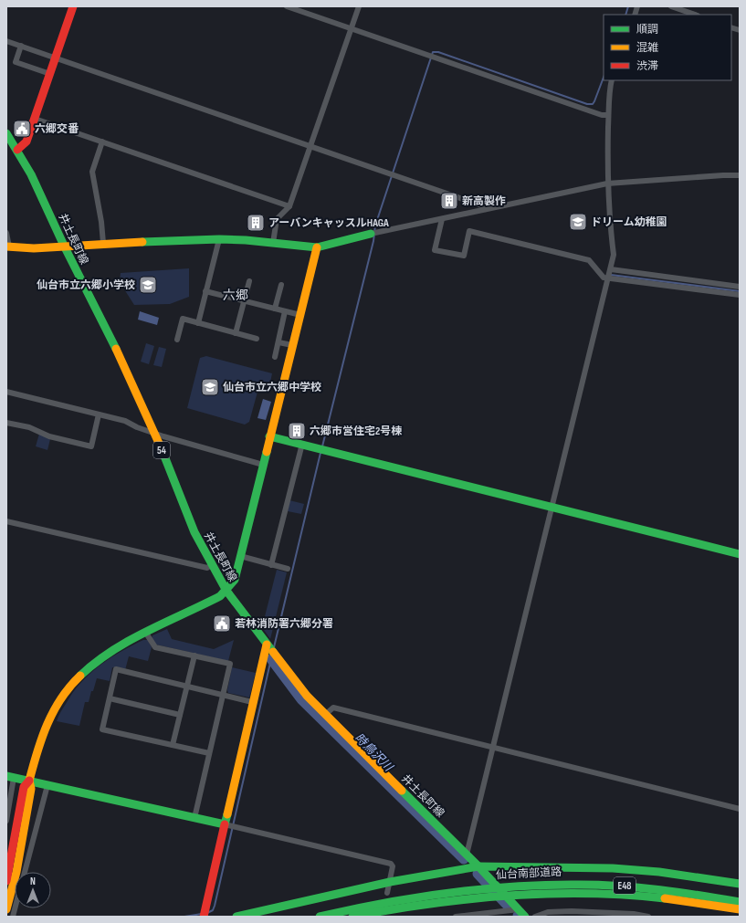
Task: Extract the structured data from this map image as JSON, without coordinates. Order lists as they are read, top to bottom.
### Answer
{
  "streets": {
    "main road": [
      "井土長町線",
      "54",
      "仙台南部道路",
      "E48"
    ]
  },
  "districts": ["六郷"],
  "water": ["時鳥沢川"],
  "places": {
    "public building": ["六郷交番", "若林消防署六郷分署"],
    "building": ["新高製作", "アーバンキャッスルHAGA", "六郷市営住宅2号棟"],
    "school or university": ["ドリーム幼稚園", "仙台市立六郷小学校", "仙台市立六郷中学校"]
  },
  "legend": ["順調", "混雑", "渋滞"],
  "north": "top"
}
